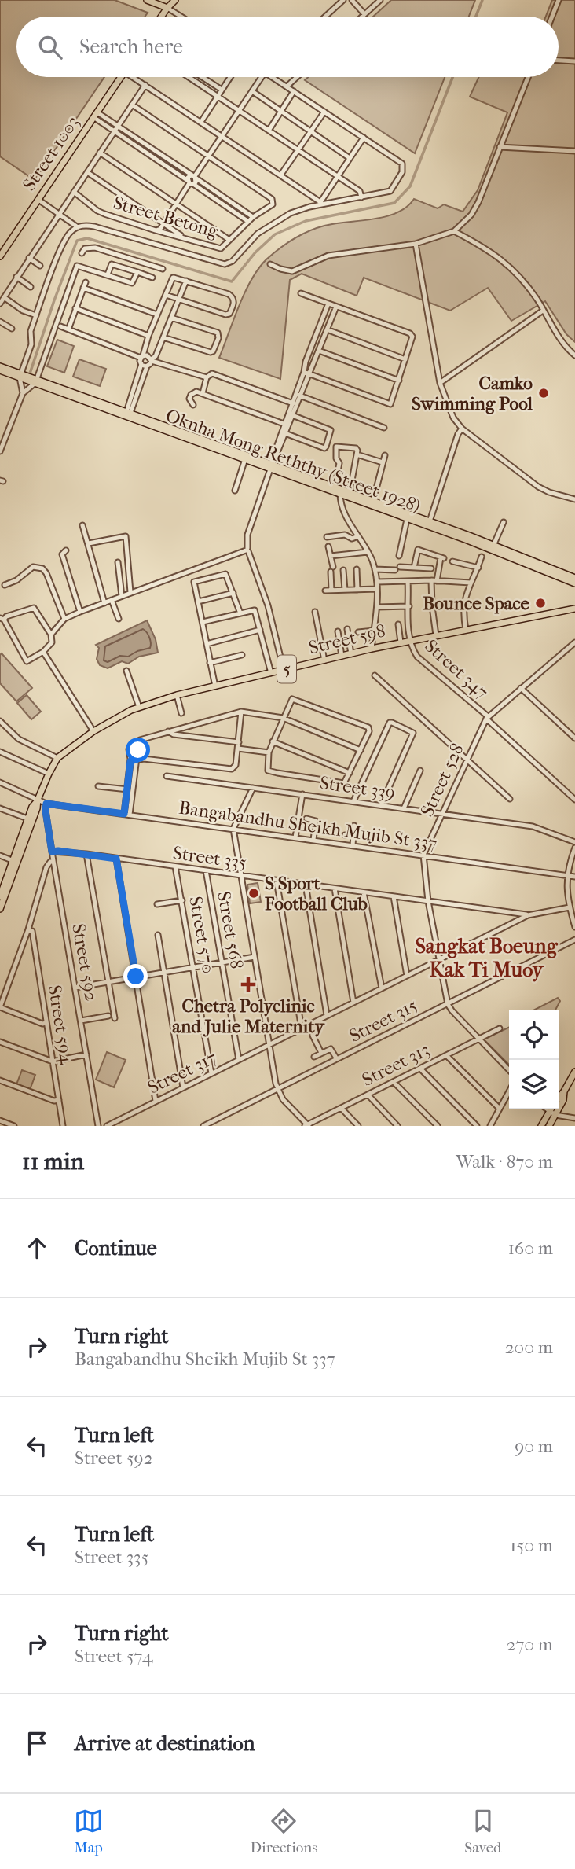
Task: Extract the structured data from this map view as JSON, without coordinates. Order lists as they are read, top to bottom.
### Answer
{
  "streets": {
    "main road": [
      "Street 1003",
      "Oknha Mong Reththy (Street 1928)",
      "Street 598",
      "5"
    ],
    "street": [
      "Street Betong",
      "Street 347",
      "Street 528",
      "Street 339",
      "Bangabandhu Sheikh Mujib St 337",
      "Street 335",
      "Street 568",
      "Street 570",
      "Street 592",
      "Street 315",
      "Street 594",
      "Street 313",
      "Street 317"
    ]
  },
  "crossings": [
    ["Street 1003", "Street Betong"],
    ["Street 598", "Street 347"],
    ["Street 598", "Bangabandhu Sheikh Mujib St 337"],
    ["Street 347", "Street 528"],
    ["Street 528", "Street 339"],
    ["Street 528", "Bangabandhu Sheikh Mujib St 337"],
    ["Street 528", "Street 335"],
    ["Street 528", "Street 315"],
    ["Street 528", "Street 317"],
    ["Bangabandhu Sheikh Mujib St 337", "Street 592"],
    ["Street 335", "Street 568"],
    ["Street 335", "Street 570"],
    ["Street 335", "Street 592"],
    ["Street 335", "Street 317"],
    ["Street 568", "Street 317"],
    ["Street 570", "Street 317"]
  ],
  "districts": ["Sangkat Boeung Kak Ti Muoy"],
  "places": {
    "other": ["Camko Swimming Pool", "Bounce Space", "S Sport Football Club"],
    "health": ["Chetra Polyclinic and Julie Maternity"]
  },
  "page": {
    "search": "Search here",
    "heading": ["11 min", "Walk · 870 m"],
    "list": [
      ["Continue", "160 m"],
      ["Turn right", "Bangabandhu Sheikh Mujib St 337", "200 m"],
      ["Turn left", "Street 592", "90 m"],
      ["Turn left", "Street 335", "150 m"],
      ["Turn right", "Street 574", "270 m"],
      "Arrive at destination"
    ],
    "nav": ["Map", "Directions", "Saved"]
  }
}
